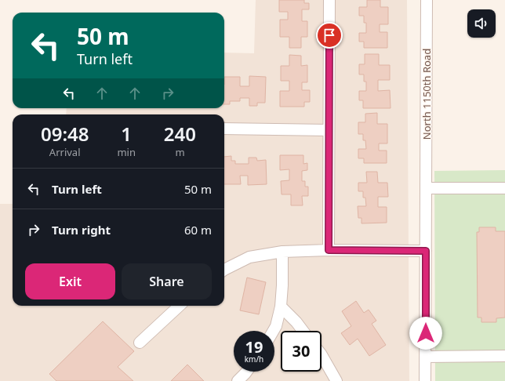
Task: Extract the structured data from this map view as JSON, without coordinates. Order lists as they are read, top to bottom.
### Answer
{
  "streets": {
    "street": ["North 1150th Road"]
  },
  "page": {
    "turn": ["50 m", "Turn left"],
    "eta": [
      "09:48",
      "Arrival",
      "1",
      "min",
      "240",
      "m"
    ],
    "list": [
      {
        "name": "Turn left",
        "value": "50 m"
      },
      {
        "name": "Turn right",
        "value": "60 m"
      }
    ],
    "buttons": ["Exit", "Share"],
    "speed": "19 km/h",
    "limit": "30"
  }
}
